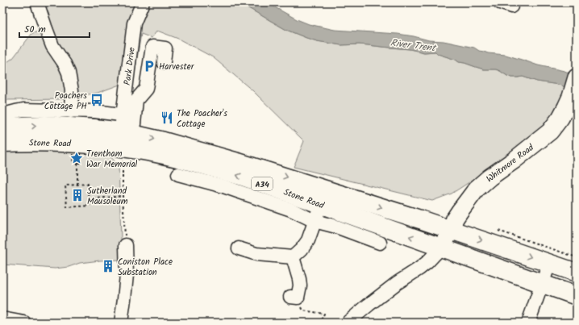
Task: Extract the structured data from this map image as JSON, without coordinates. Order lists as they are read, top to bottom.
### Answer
{
  "streets": {
    "highway": ["Stone Road", "A34"],
    "main road": ["Whitmore Road"],
    "street": ["Park Drive"]
  },
  "crossings": [
    ["Park Drive", "Stone Road"],
    ["Stone Road", "Whitmore Road"]
  ],
  "water": ["River Trent"],
  "places": {
    "parking": ["Harvester"],
    "bus stop": ["Poachers Cottage PH"],
    "restaurant": ["The Poacher's Cottage"],
    "place": ["Trentham War Memorial"],
    "building": ["Sutherland Mausoleum", "Coniston Place Substation"]
  },
  "scale_bar": "50 m"
}
